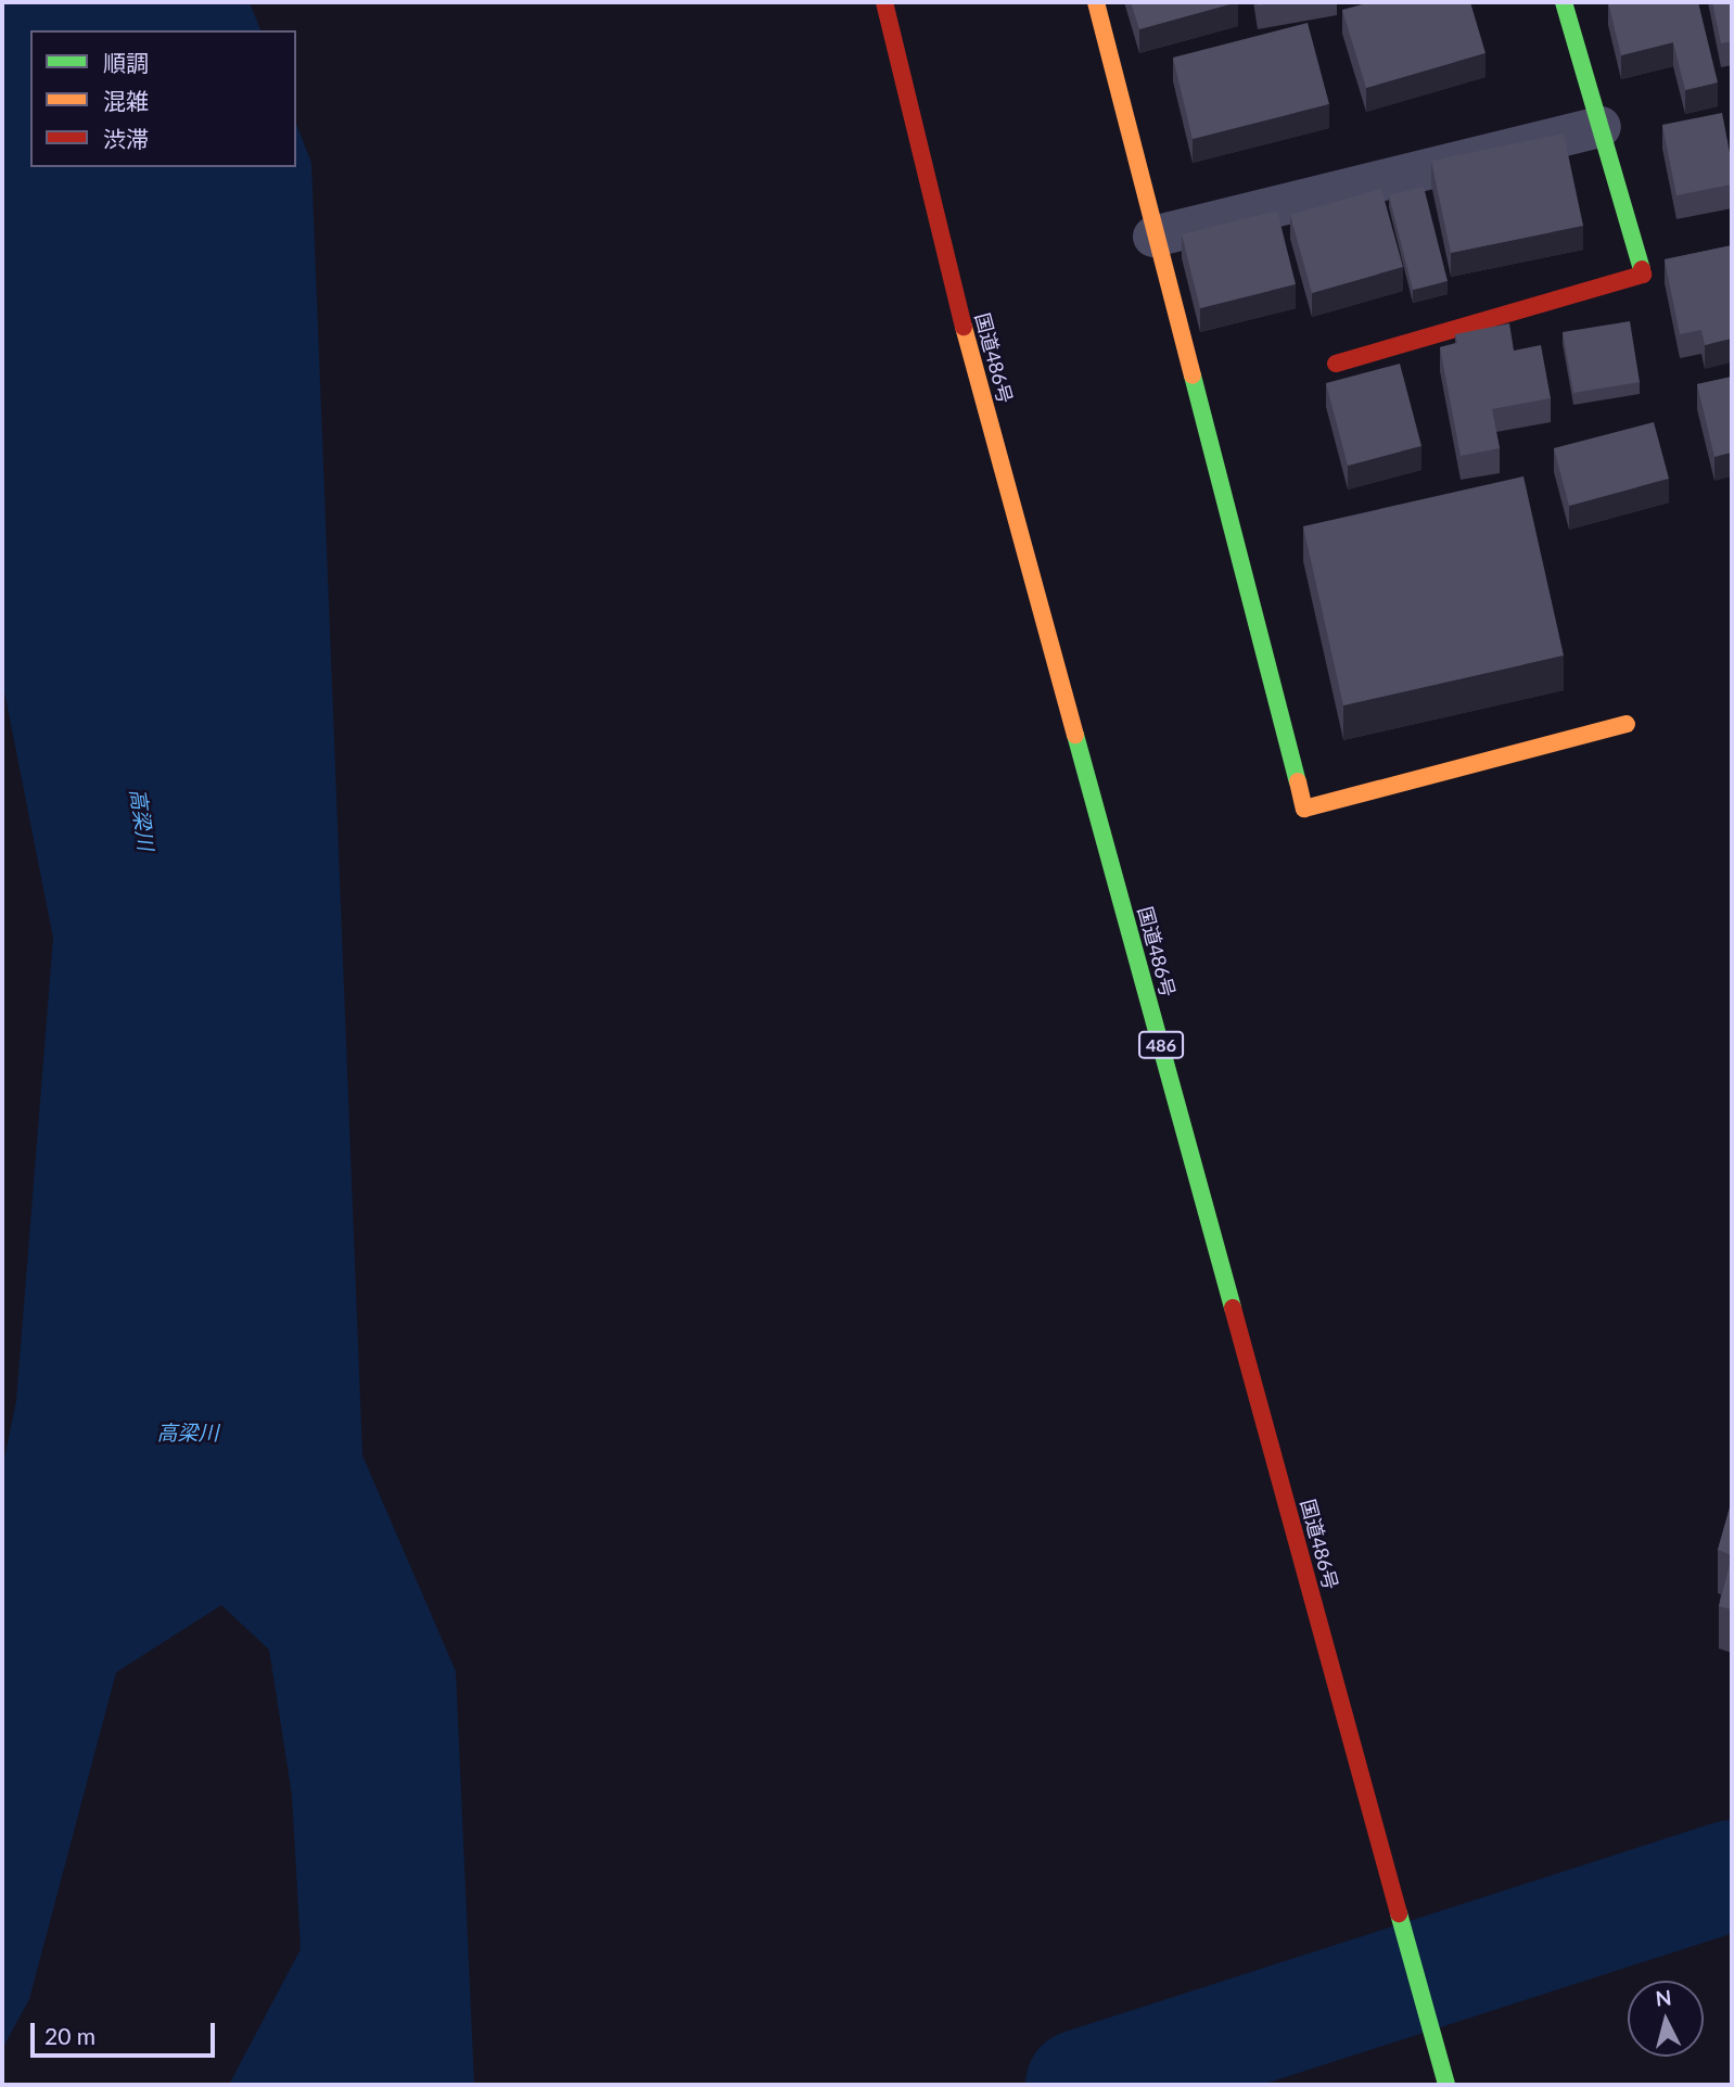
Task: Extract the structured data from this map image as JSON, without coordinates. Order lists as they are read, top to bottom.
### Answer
{
  "streets": {
    "main road": ["国道486号", "486"]
  },
  "water": ["高梁川"],
  "legend": ["順調", "混雑", "渋滞"],
  "scale_bar": "20 m",
  "north": "top"
}
